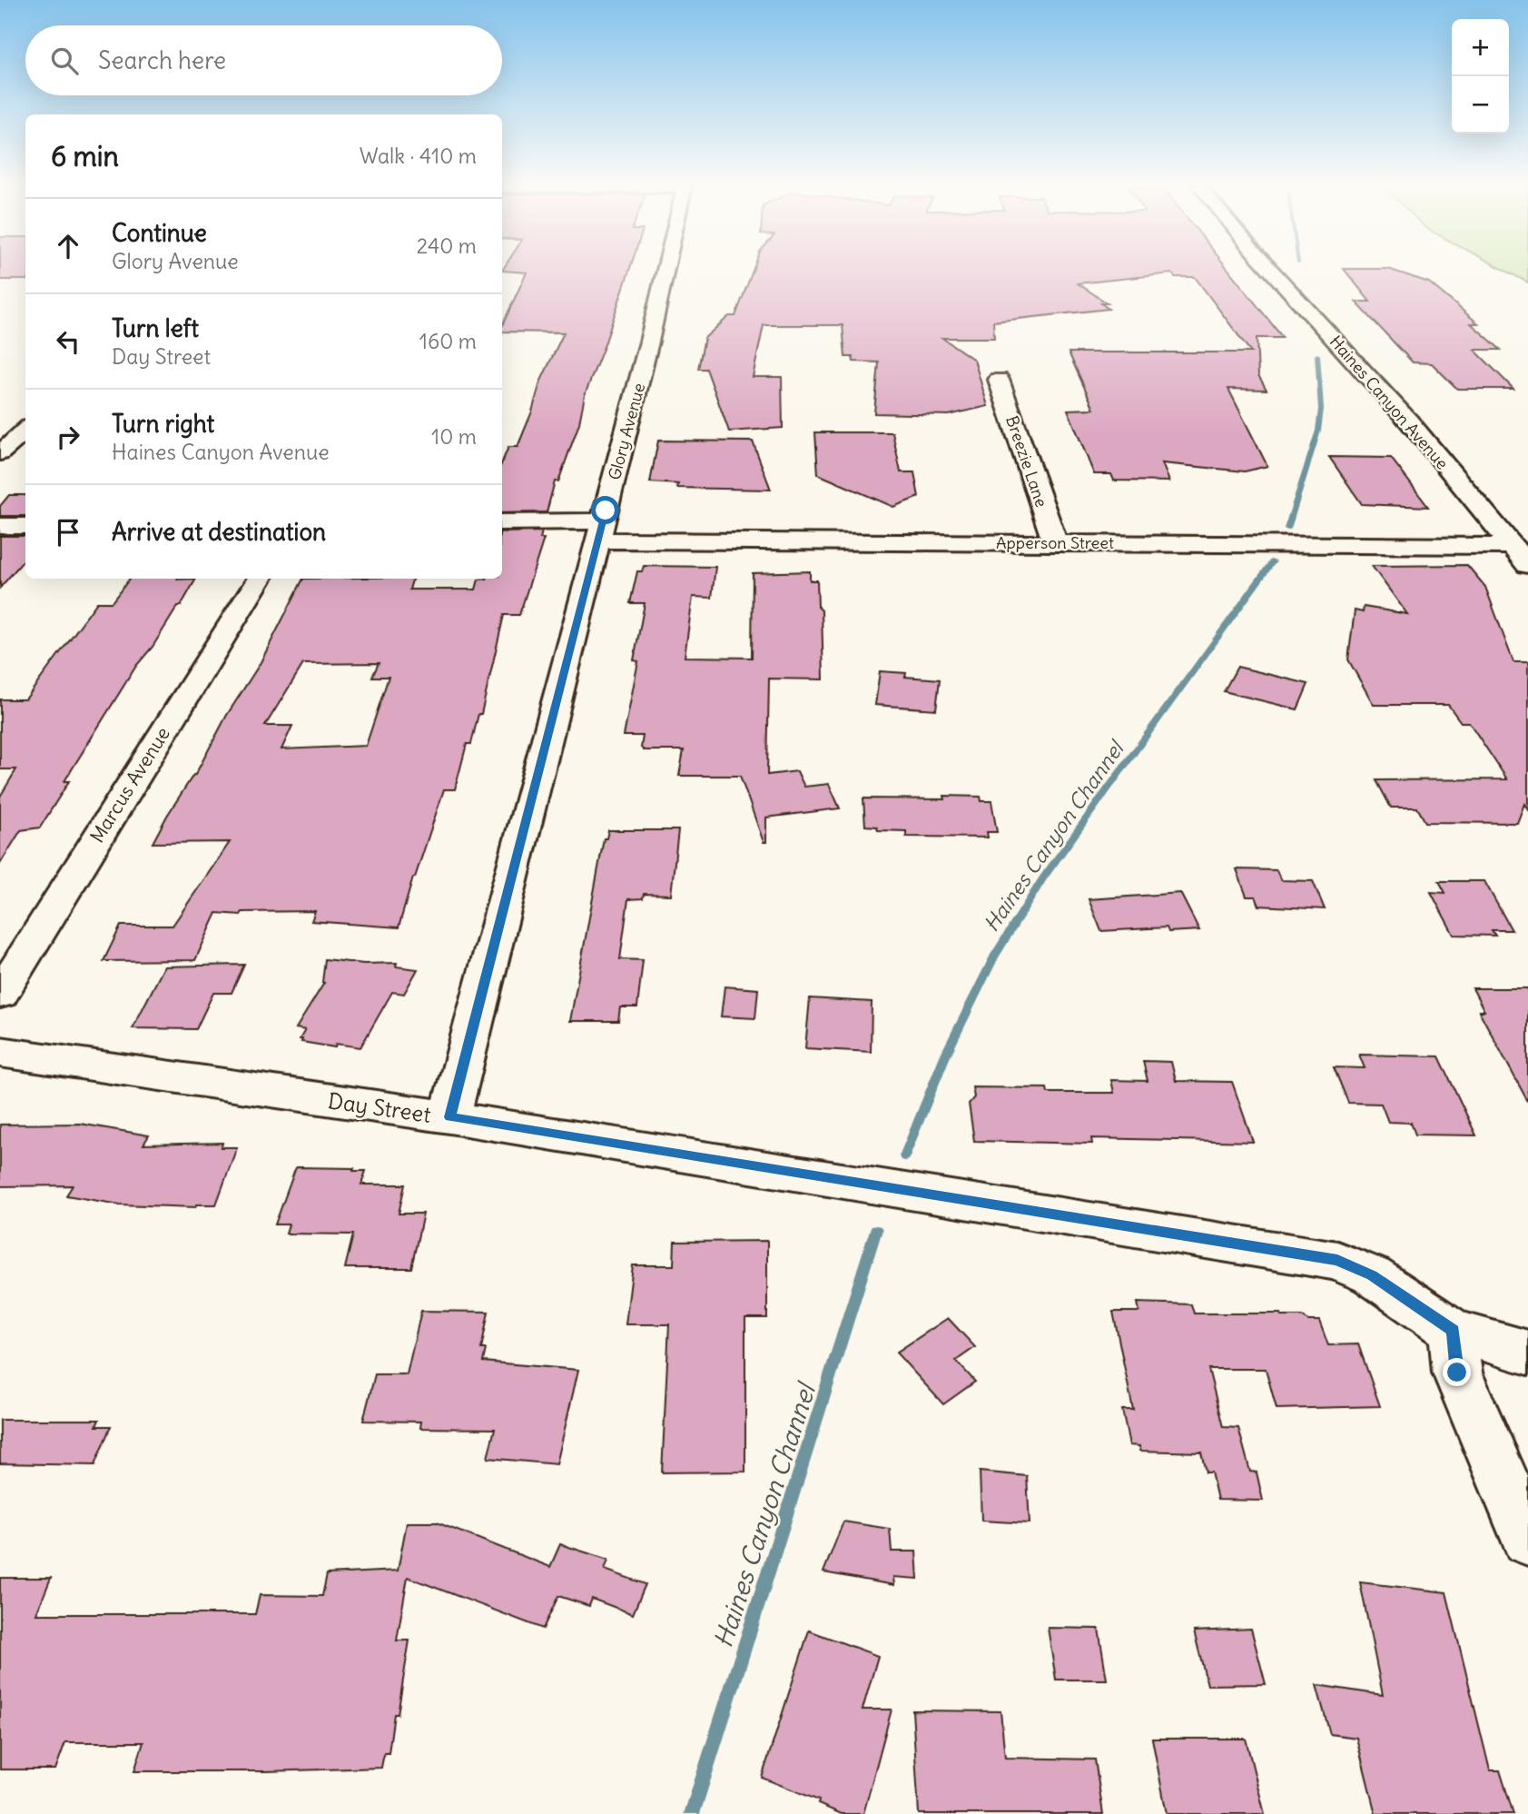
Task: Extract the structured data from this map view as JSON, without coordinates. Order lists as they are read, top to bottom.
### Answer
{
  "streets": {
    "street": [
      "Haines Canyon Avenue",
      "Glory Avenue",
      "Breezie Lane",
      "Apperson Street",
      "Marcus Avenue",
      "Day Street"
    ]
  },
  "crossings": [
    ["Haines Canyon Avenue", "Apperson Street"],
    ["Glory Avenue", "Apperson Street"],
    ["Glory Avenue", "Day Street"],
    ["Breezie Lane", "Apperson Street"]
  ],
  "water": ["Haines Canyon Channel"],
  "page": {
    "map_buttons": ["+", "−"],
    "search": "Search here",
    "heading": ["6 min", "Walk · 410 m"],
    "list": [
      ["Continue", "Glory Avenue", "240 m"],
      ["Turn left", "Day Street", "160 m"],
      ["Turn right", "Haines Canyon Avenue", "10 m"],
      "Arrive at destination"
    ]
  }
}
